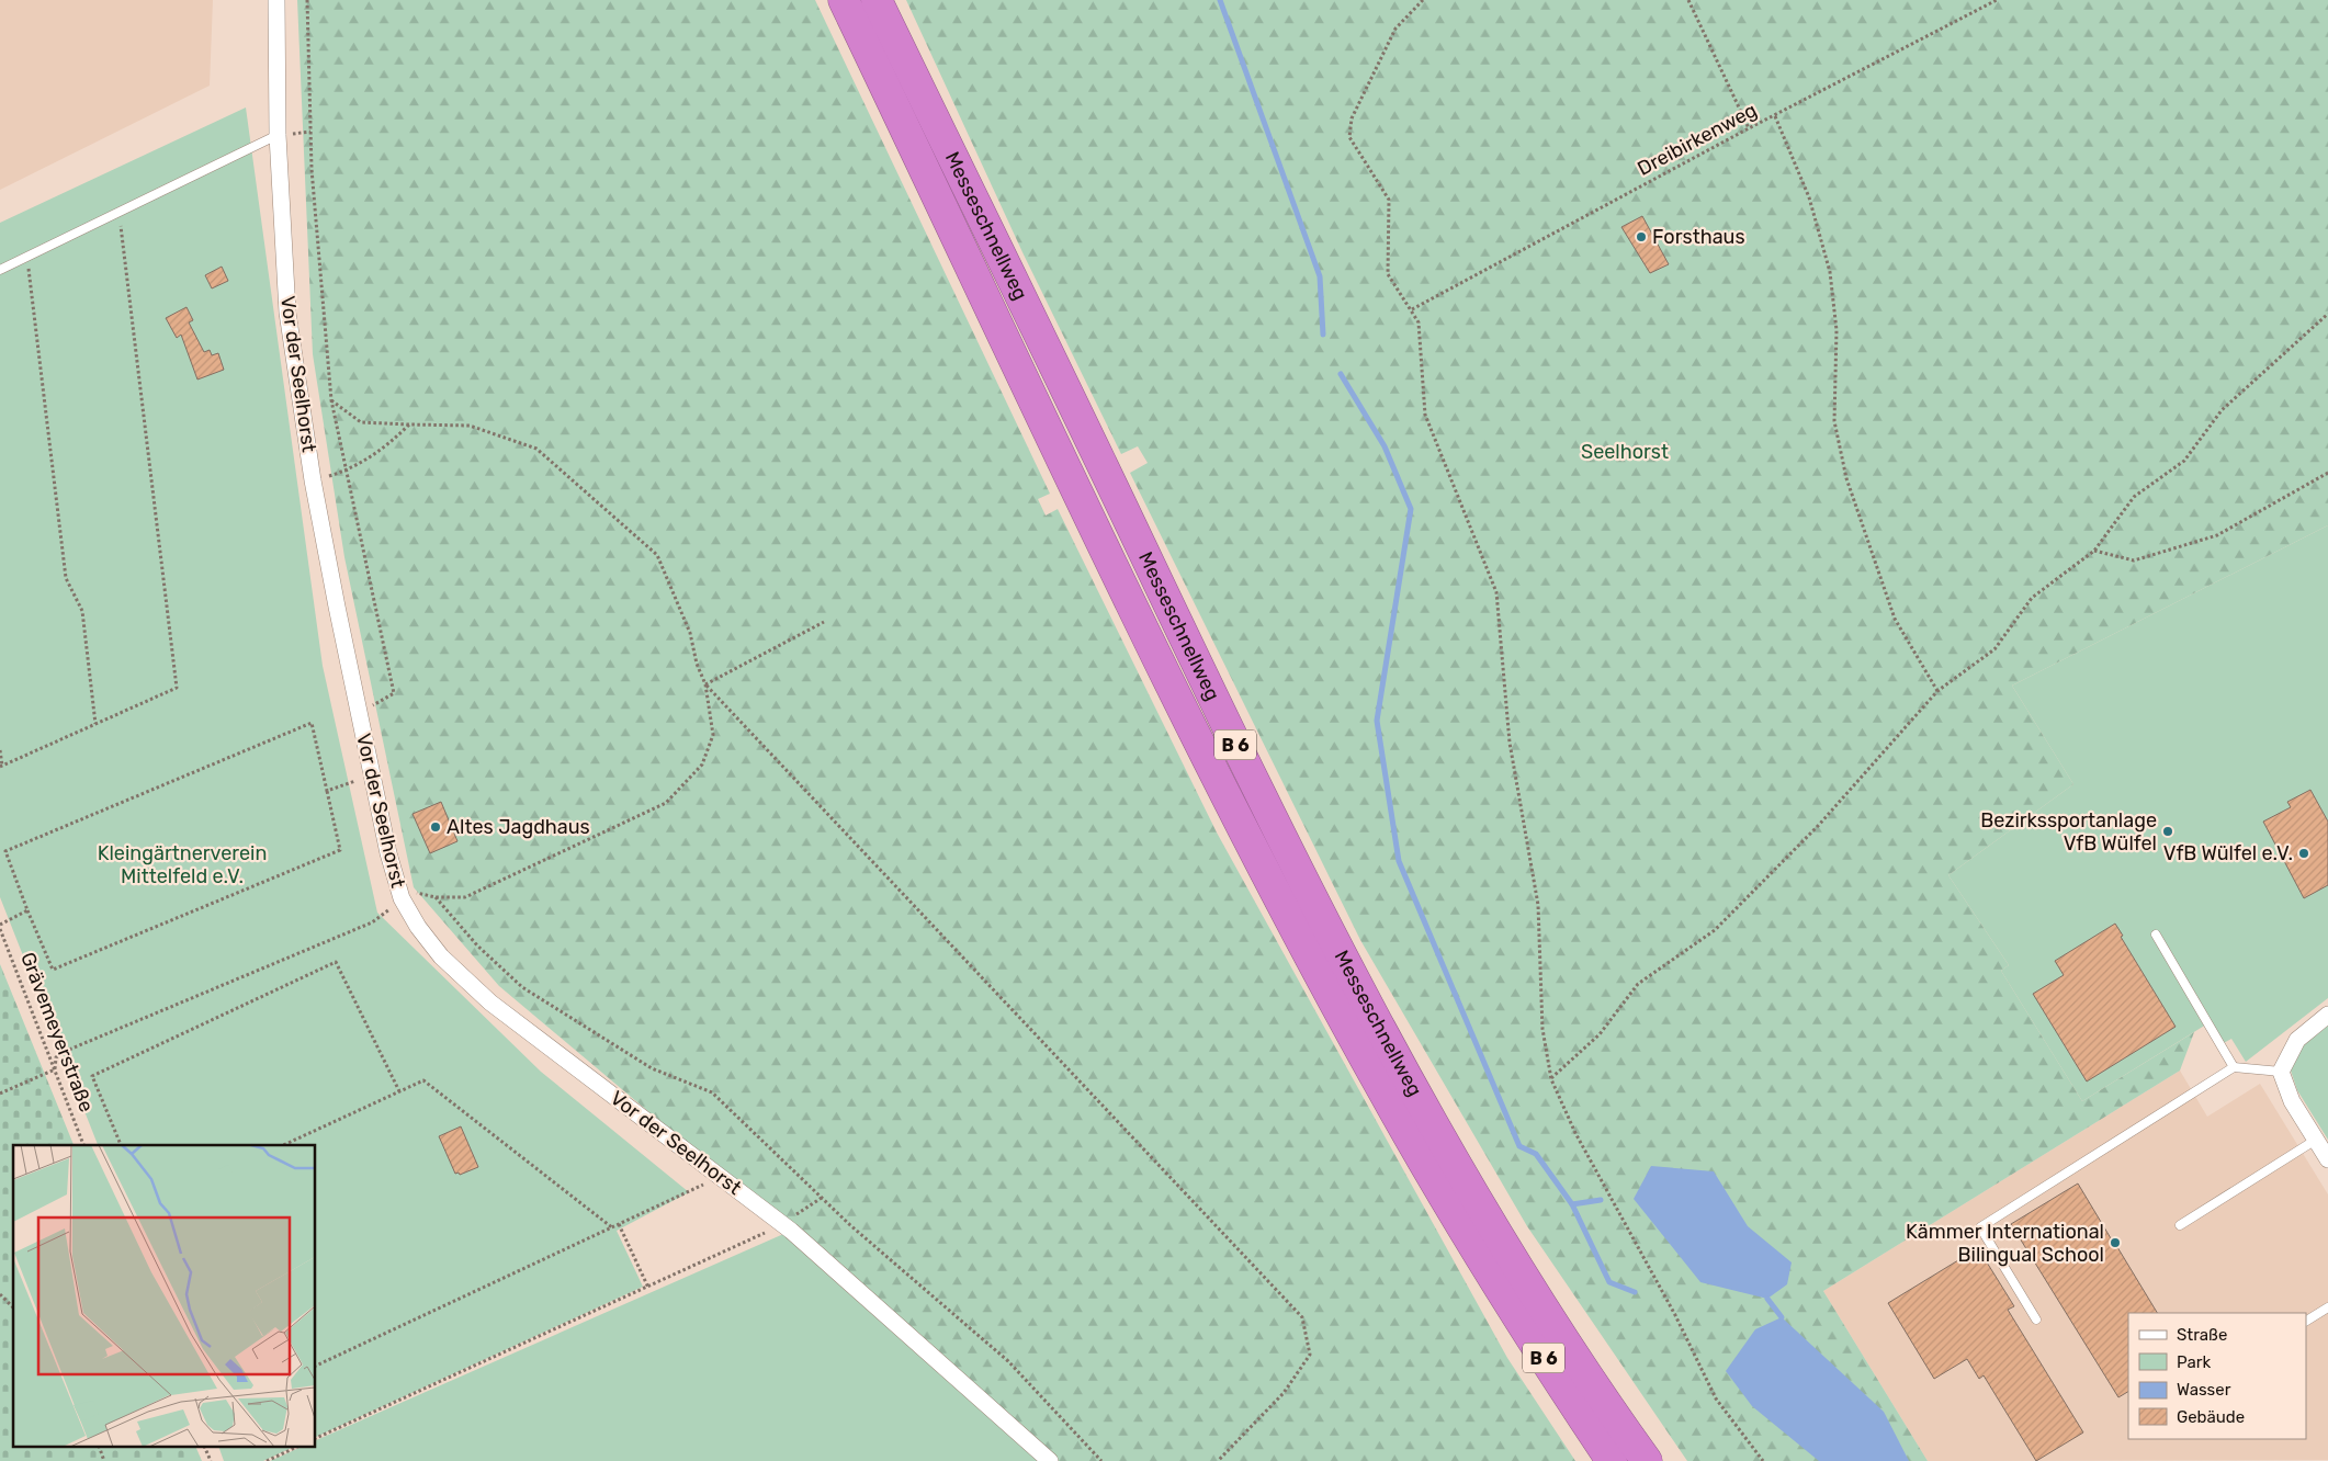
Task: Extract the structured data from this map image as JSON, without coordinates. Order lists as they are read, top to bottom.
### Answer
{
  "streets": {
    "highway": ["Messeschnellweg", "B 6"],
    "street": ["Vor der Seelhorst"],
    "path": ["Dreibirkenweg", "Grävemeyerstraße"]
  },
  "parks": ["Seelhorst", "Kleingärtnerverein Mittelfeld e.V."],
  "places": [
    "Forsthaus",
    "Altes Jagdhaus",
    "Bezirkssportanlage VfB Wülfel",
    "VfB Wülfel e.V.",
    "Kämmer International Bilingual School"
  ],
  "legend": [
    "Straße",
    "Park",
    "Wasser",
    "Gebäude"
  ]
}
